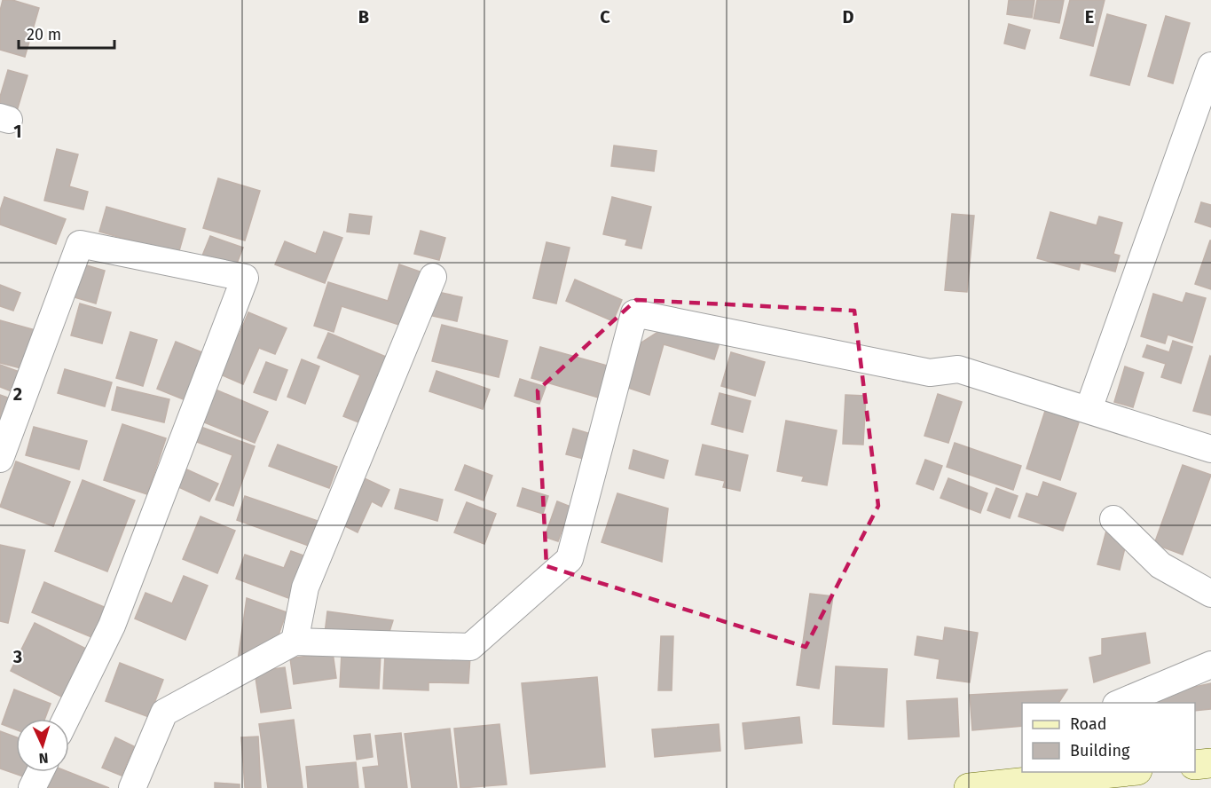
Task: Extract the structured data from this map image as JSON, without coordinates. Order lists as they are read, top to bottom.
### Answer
{
  "legend": ["Road", "Building"],
  "scale_bar": "20 m",
  "north": "bottom",
  "grid": {
    "columns": [
      "B",
      "C",
      "D",
      "E"
    ],
    "rows": ["1", "2", "3"]
  }
}
